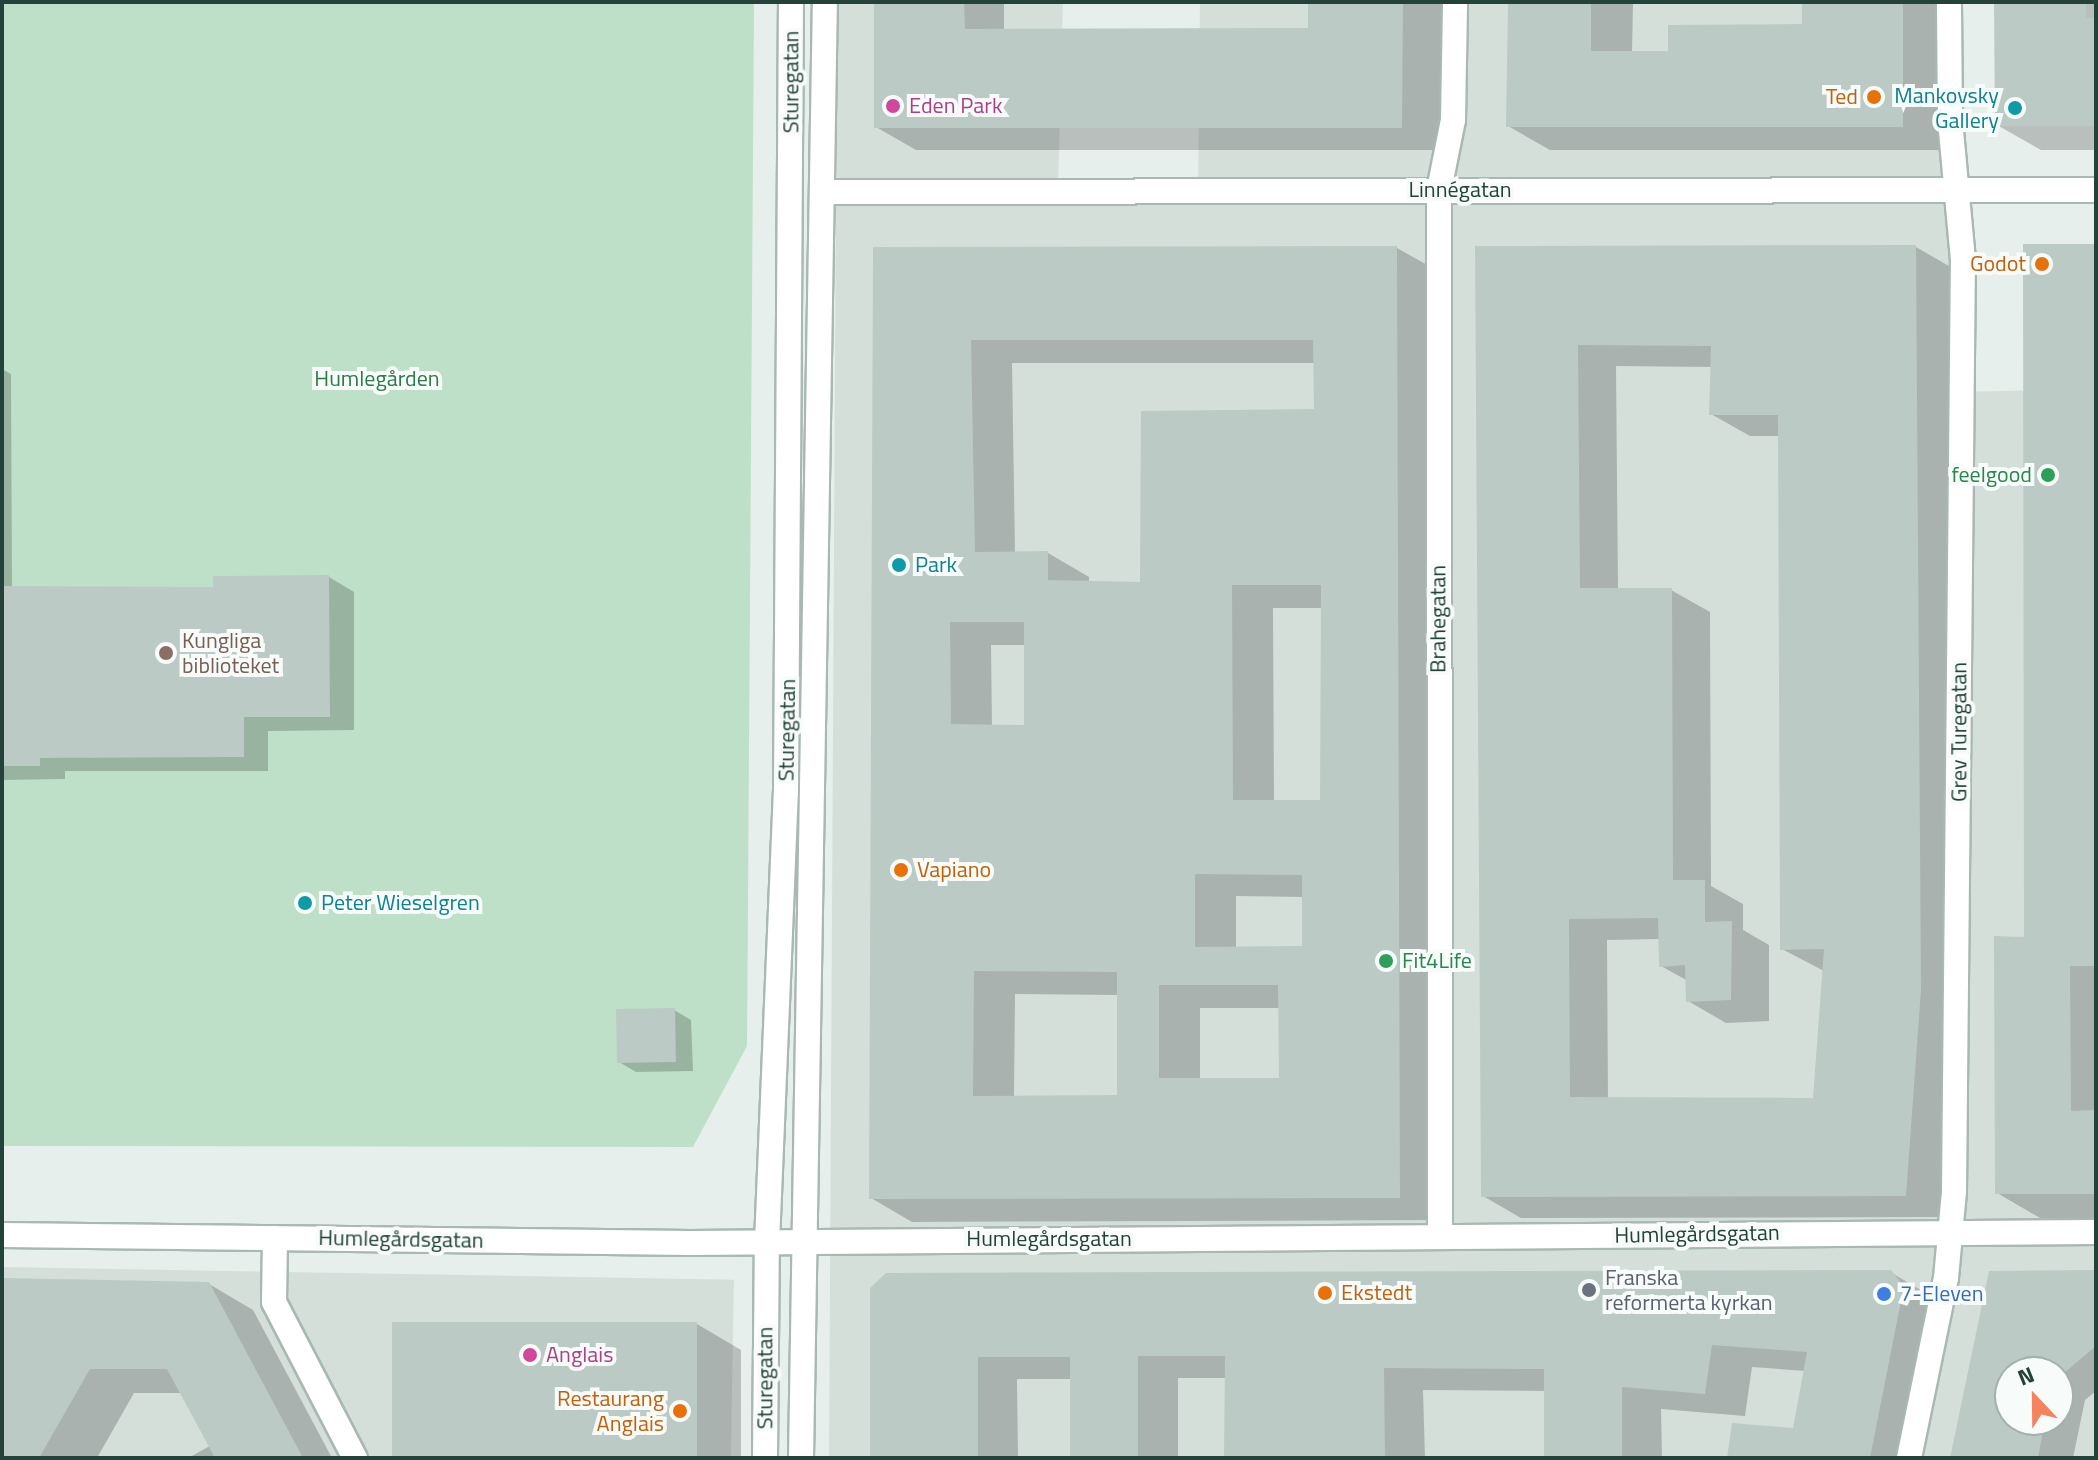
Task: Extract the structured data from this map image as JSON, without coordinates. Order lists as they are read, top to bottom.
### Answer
{
  "streets": {
    "street": [
      "Sturegatan",
      "Linnégatan",
      "Brahegatan",
      "Grev Turegatan",
      "Humlegårdsgatan"
    ]
  },
  "crossings": [
    ["Sturegatan", "Linnégatan"],
    ["Sturegatan", "Humlegårdsgatan"],
    ["Linnégatan", "Brahegatan"],
    ["Linnégatan", "Grev Turegatan"],
    ["Brahegatan", "Humlegårdsgatan"],
    ["Grev Turegatan", "Humlegårdsgatan"]
  ],
  "parks": ["Humlegården"],
  "places": [
    "Ted",
    "Eden Park",
    "Mankovsky Gallery",
    "Godot",
    "feelgood",
    "Park",
    "Kungliga biblioteket",
    "Vapiano",
    "Peter Wieselgren",
    "Fit4Life",
    "Franska reformerta kyrkan",
    "Ekstedt",
    "7-Eleven",
    "Anglais",
    "Restaurang Anglais"
  ],
  "north": "top"
}
